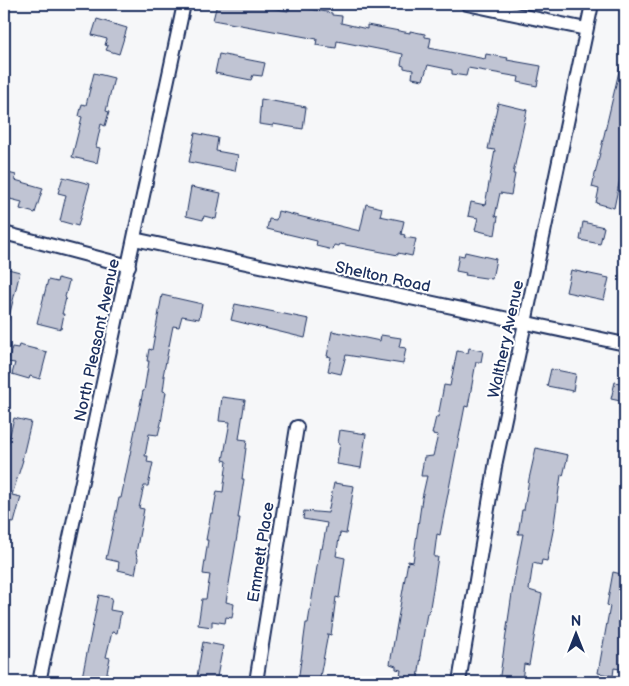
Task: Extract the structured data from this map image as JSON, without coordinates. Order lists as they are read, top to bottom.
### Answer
{
  "streets": {
    "street": [
      "Shelton Road",
      "Walthery Avenue",
      "North Pleasant Avenue",
      "Emmett Place"
    ]
  },
  "crossings": [
    ["Shelton Road", "Walthery Avenue"],
    ["Shelton Road", "North Pleasant Avenue"]
  ],
  "north": "top"
}
